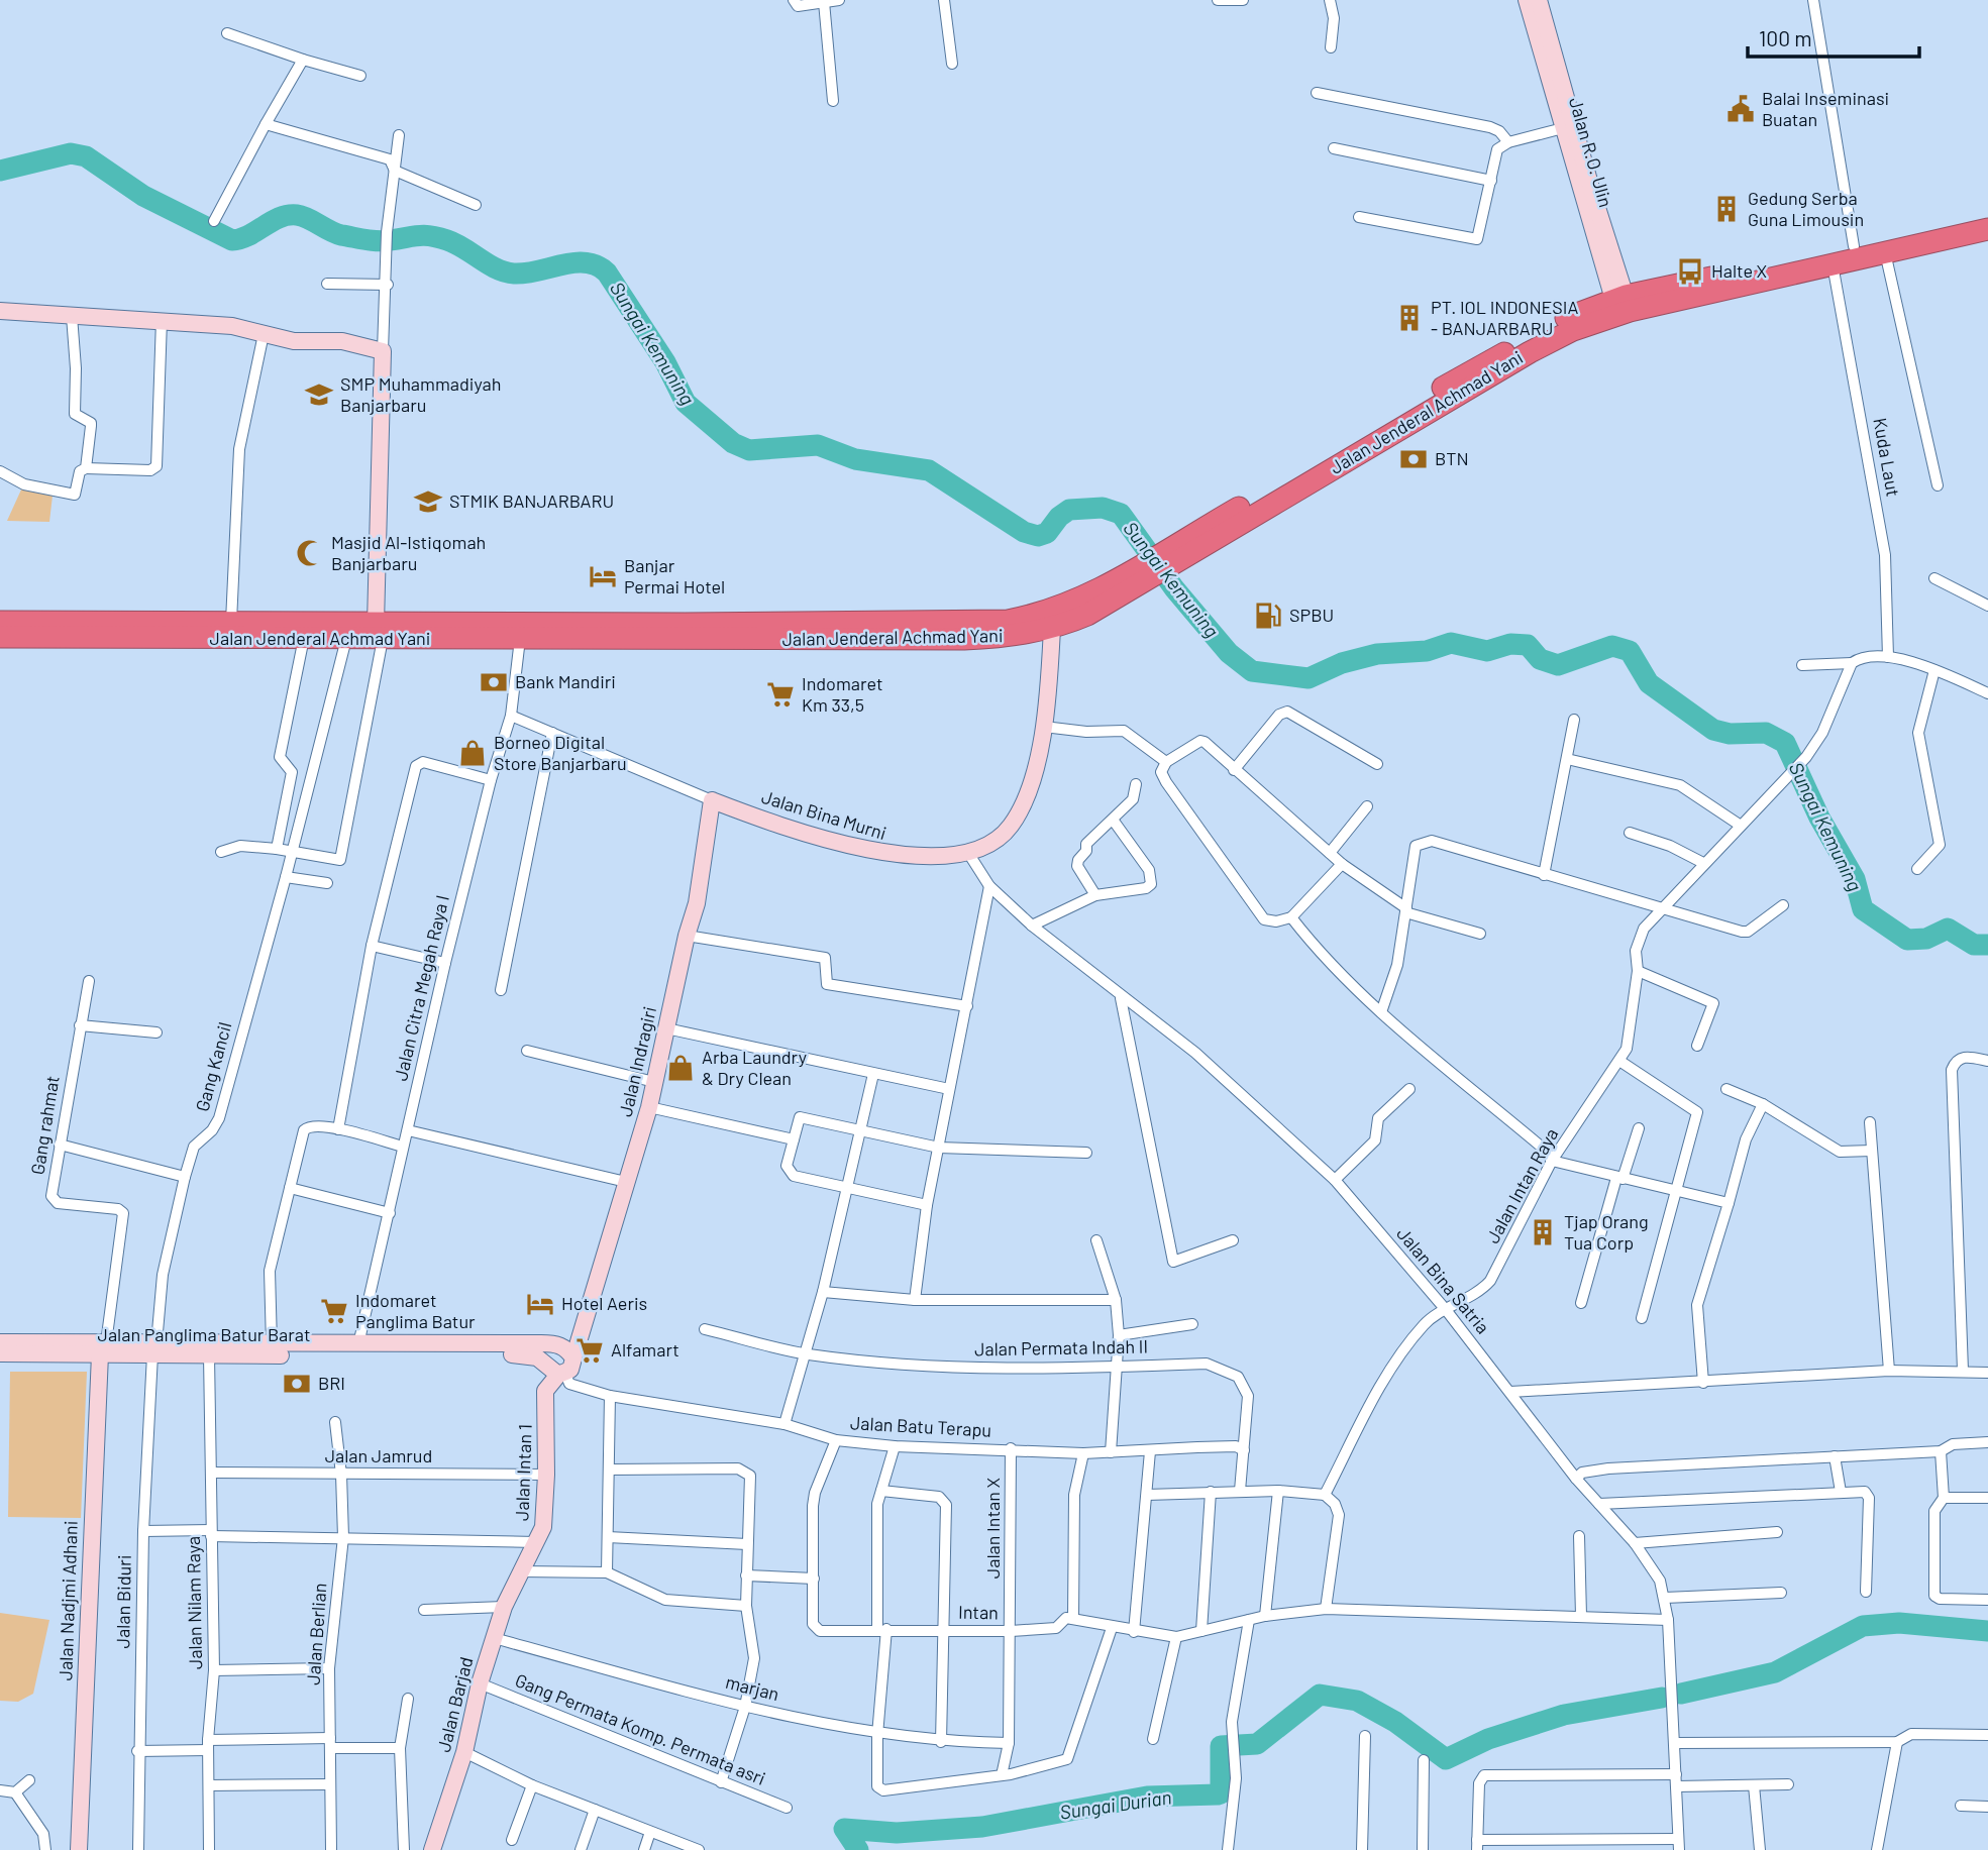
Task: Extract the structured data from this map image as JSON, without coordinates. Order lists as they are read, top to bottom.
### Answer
{
  "streets": {
    "highway": ["Jalan Jenderal Achmad Yani"],
    "main road": [
      "Jalan R.O. Ulin",
      "Jalan Bina Murni",
      "Jalan Indragiri",
      "Jalan Panglima Batur Barat",
      "Jalan Intan 1",
      "Jalan Nadjmi Adhani",
      "Jalan Barjad"
    ],
    "street": [
      "Kuda Laut",
      "Jalan Citra Megah Raya I",
      "Gang Kancil",
      "Gang rahmat",
      "Jalan Intan Raya",
      "Jalan Bina Satria",
      "Jalan Permata Indah II",
      "Jalan Batu Terapu",
      "Jalan Jamrud",
      "Jalan Intan X",
      "Jalan Biduri",
      "Jalan Nilam Raya",
      "Intan",
      "Jalan Berlian",
      "marjan",
      "Gang Permata Komp. Permata asri"
    ]
  },
  "crossings": [
    ["Jalan R.O. Ulin", "Jalan Jenderal Achmad Yani"],
    ["Jalan Jenderal Achmad Yani", "Kuda Laut"],
    ["Jalan Jenderal Achmad Yani", "Jalan Bina Murni"],
    ["Jalan Jenderal Achmad Yani", "Jalan Citra Megah Raya I"],
    ["Jalan Jenderal Achmad Yani", "Gang Kancil"],
    ["Jalan Bina Murni", "Jalan Indragiri"],
    ["Jalan Bina Murni", "Jalan Bina Satria"],
    ["Jalan Citra Megah Raya I", "Jalan Panglima Batur Barat"],
    ["Gang Kancil", "Jalan Panglima Batur Barat"],
    ["Gang Kancil", "Jalan Biduri"],
    ["Gang rahmat", "Jalan Panglima Batur Barat"],
    ["Gang rahmat", "Jalan Nadjmi Adhani"],
    ["Jalan Intan Raya", "Jalan Bina Satria"],
    ["Jalan Panglima Batur Barat", "Jalan Batu Terapu"],
    ["Jalan Panglima Batur Barat", "Jalan Intan 1"],
    ["Jalan Panglima Batur Barat", "Jalan Nadjmi Adhani"],
    ["Jalan Panglima Batur Barat", "Jalan Biduri"],
    ["Jalan Panglima Batur Barat", "Jalan Nilam Raya"],
    ["Jalan Permata Indah II", "Jalan Batu Terapu"],
    ["Jalan Batu Terapu", "Jalan Intan 1"],
    ["Jalan Batu Terapu", "Jalan Intan X"],
    ["Jalan Batu Terapu", "Intan"],
    ["Jalan Jamrud", "Jalan Intan 1"],
    ["Jalan Jamrud", "Jalan Nilam Raya"],
    ["Jalan Jamrud", "Jalan Berlian"],
    ["Jalan Intan 1", "Jalan Barjad"],
    ["Jalan Intan X", "Intan"],
    ["Jalan Intan X", "marjan"],
    ["marjan", "Jalan Barjad"],
    ["Jalan Barjad", "Gang Permata Komp. Permata asri"]
  ],
  "water": ["Sungai Kemuning", "Sungai Durian"],
  "places": {
    "public building": ["Balai Inseminasi Buatan"],
    "building": ["Gedung Serba Guna Limousin", "PT. IOL INDONESIA - BANJARBARU", "Tjap Orang Tua Corp"],
    "bus stop": ["Halte X"],
    "school or university": ["SMP Muhammadiyah Banjarbaru", "STMIK BANJARBARU"],
    "bank": ["BTN", "Bank Mandiri", "BRI"],
    "mosque": ["Masjid Al-Istiqomah Banjarbaru"],
    "hotel": ["Banjar Permai Hotel", "Hotel Aeris"],
    "fuel station": ["SPBU"],
    "supermarket": ["Indomaret Km 33,5", "Indomaret Panglima Batur", "Alfamart"],
    "shop": ["Borneo Digital Store Banjarbaru", "Arba Laundry & Dry Clean"]
  },
  "scale_bar": "100 m"
}
